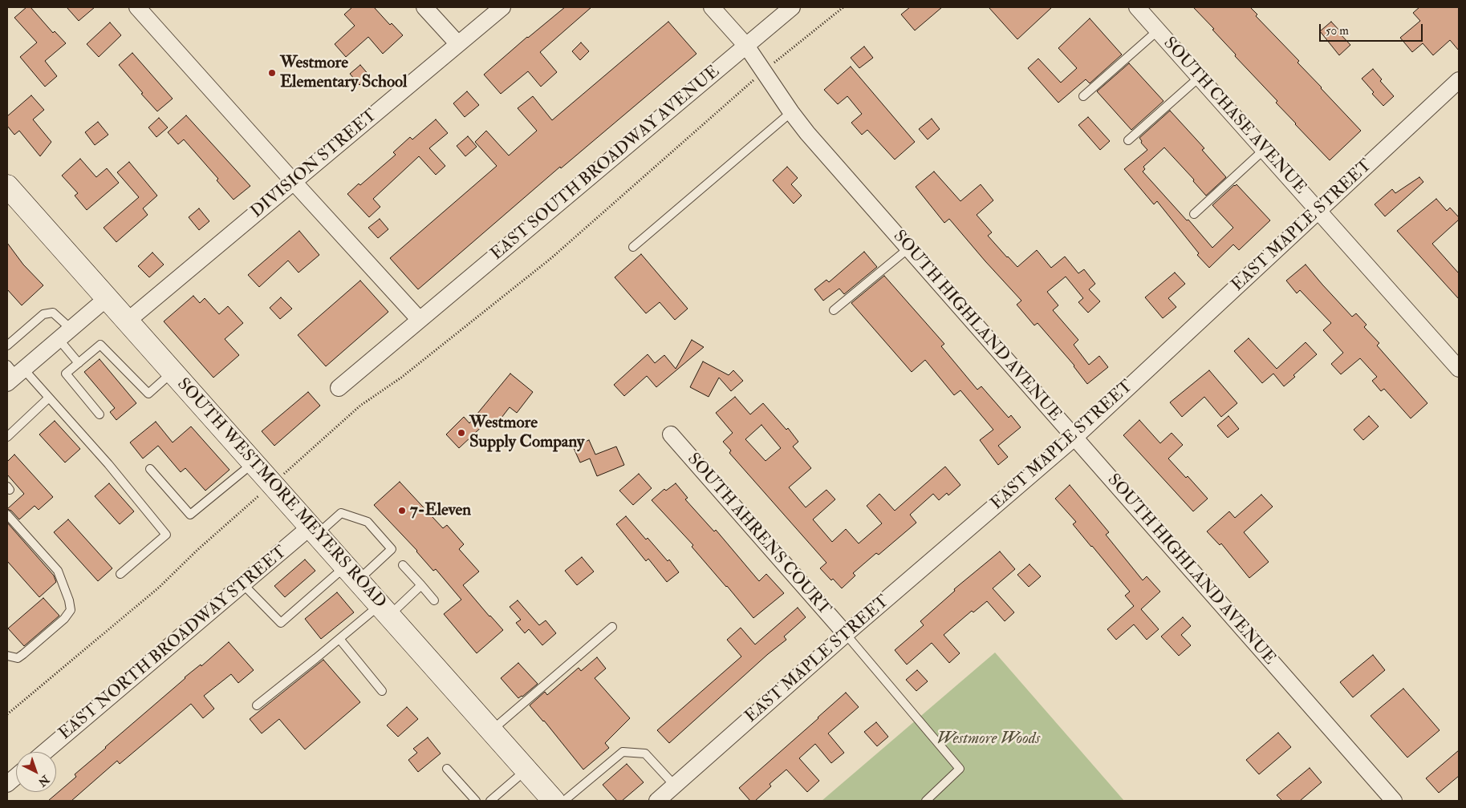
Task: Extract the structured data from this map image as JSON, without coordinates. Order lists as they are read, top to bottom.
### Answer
{
  "streets": {
    "street": [
      "SOUTH CHASE AVENUE",
      "EAST SOUTH BROADWAY AVENUE",
      "DIVISION STREET",
      "EAST MAPLE STREET",
      "SOUTH HIGHLAND AVENUE",
      "SOUTH WESTMORE MEYERS ROAD",
      "SOUTH AHRENS COURT",
      "EAST NORTH BROADWAY STREET"
    ]
  },
  "crossings": [
    ["SOUTH CHASE AVENUE", "EAST MAPLE STREET"],
    ["EAST SOUTH BROADWAY AVENUE", "SOUTH HIGHLAND AVENUE"],
    ["DIVISION STREET", "SOUTH WESTMORE MEYERS ROAD"],
    ["EAST MAPLE STREET", "SOUTH HIGHLAND AVENUE"],
    ["EAST MAPLE STREET", "SOUTH AHRENS COURT"],
    ["SOUTH WESTMORE MEYERS ROAD", "EAST NORTH BROADWAY STREET"]
  ],
  "parks": ["Westmore Woods"],
  "places": ["Westmore Elementary School", "Westmore Supply Company", "7-Eleven"],
  "scale_bar": "50 m",
  "north": "bottom right"
}
